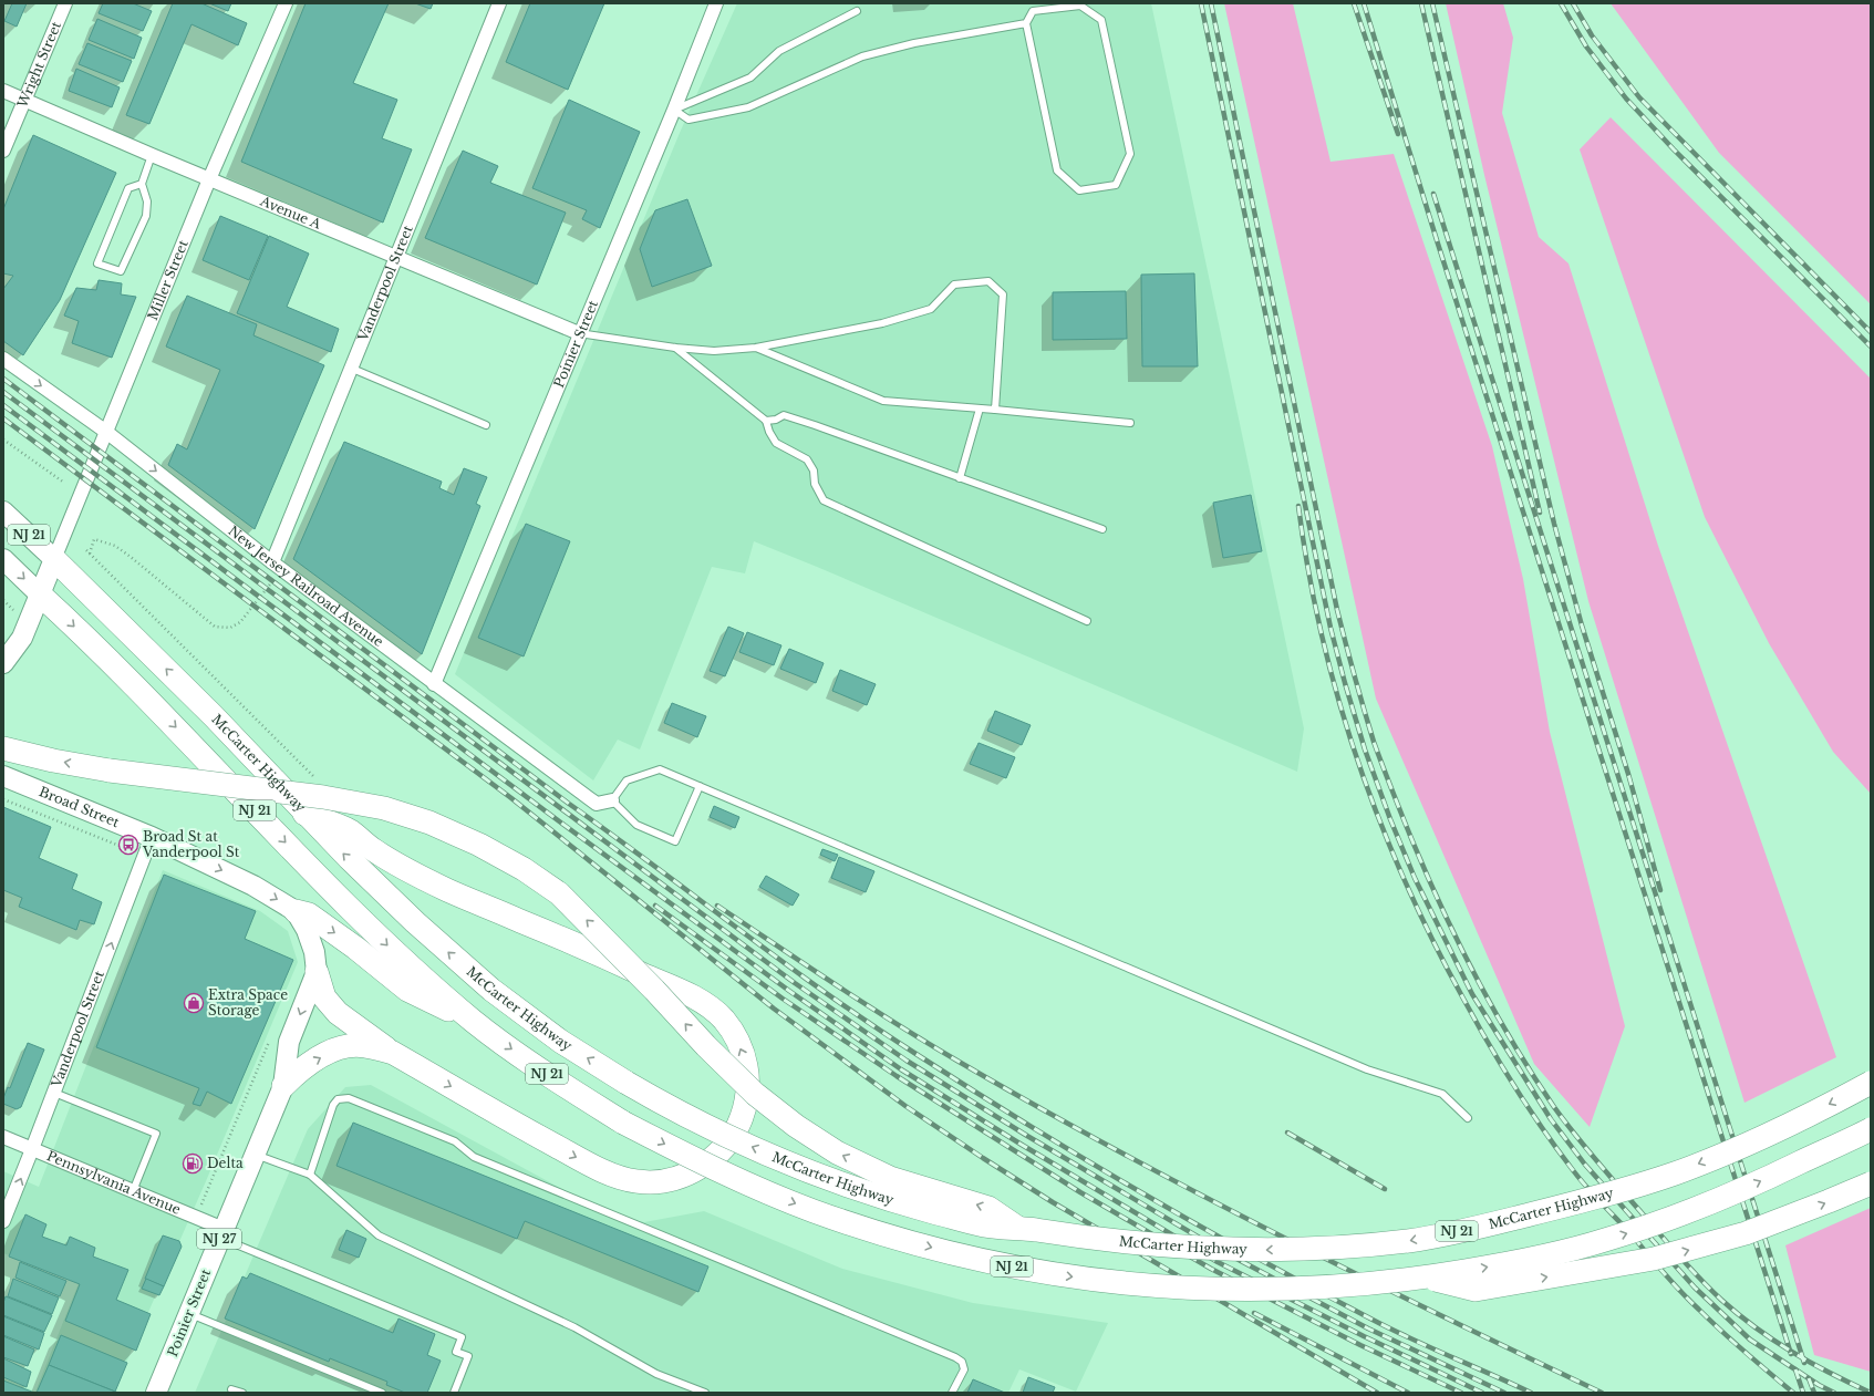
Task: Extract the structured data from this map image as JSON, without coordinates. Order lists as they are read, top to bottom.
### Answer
{
  "streets": {
    "highway": ["NJ 21", "McCarter Highway"],
    "main road": ["Poinier Street", "Broad Street", "NJ 27"],
    "street": [
      "Wright Street",
      "Avenue A",
      "Miller Street",
      "Vanderpool Street",
      "New Jersey Railroad Avenue",
      "Pennsylvania Avenue"
    ]
  },
  "crossings": [
    ["Wright Street", "Avenue A"],
    ["Avenue A", "Miller Street"],
    ["Avenue A", "Vanderpool Street"],
    ["Avenue A", "Poinier Street"],
    ["Miller Street", "New Jersey Railroad Avenue"],
    ["Miller Street", "McCarter Highway"],
    ["Vanderpool Street", "New Jersey Railroad Avenue"],
    ["Vanderpool Street", "Broad Street"],
    ["Vanderpool Street", "Pennsylvania Avenue"],
    ["Poinier Street", "New Jersey Railroad Avenue"],
    ["Poinier Street", "Pennsylvania Avenue"],
    ["Poinier Street", "NJ 27"]
  ],
  "one_way": ["New Jersey Railroad Avenue", "McCarter Highway", "Broad Street"],
  "places": {
    "bus stop": ["Broad St at Vanderpool St"],
    "shop": ["Extra Space Storage"],
    "fuel station": ["Delta"]
  }
}
